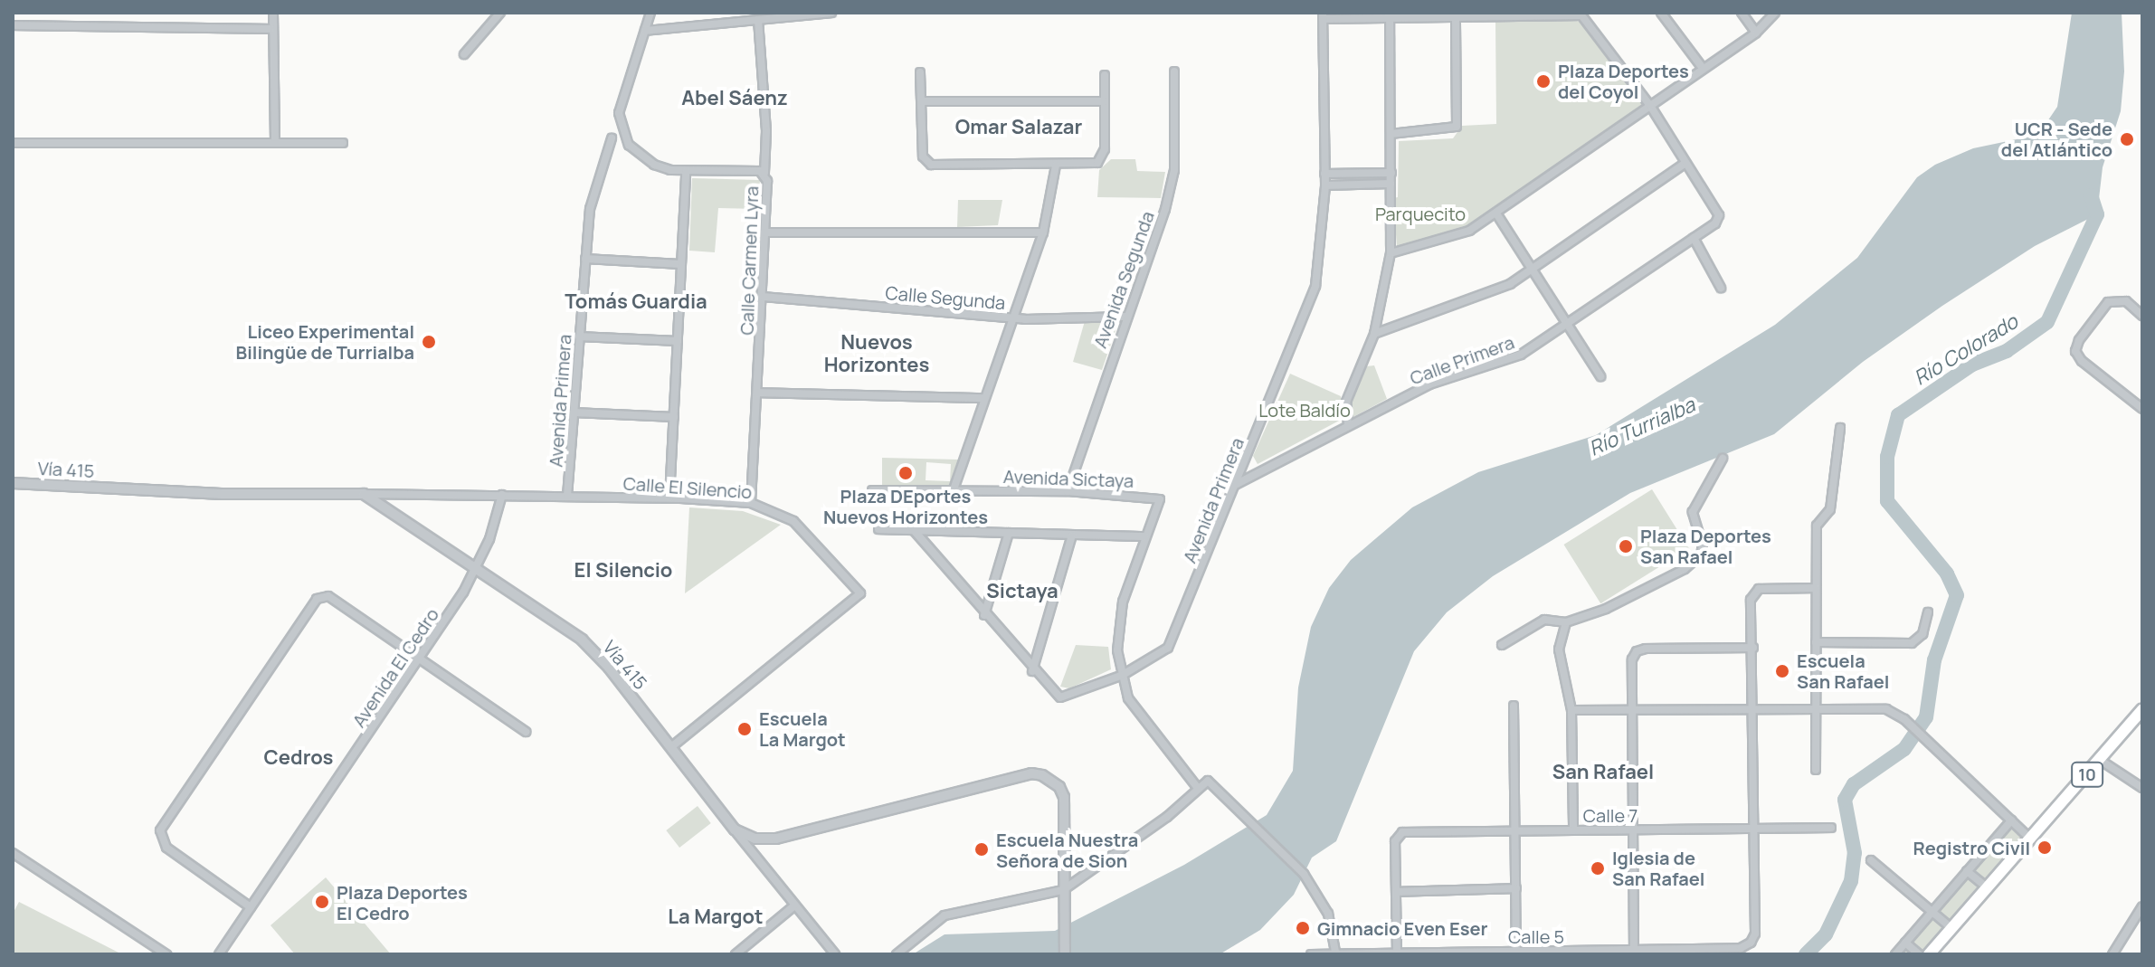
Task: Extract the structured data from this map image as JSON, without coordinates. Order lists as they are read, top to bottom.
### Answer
{
  "streets": {
    "main road": ["10"],
    "street": [
      "Calle Carmen Lyra",
      "Avenida Segunda",
      "Calle Segunda",
      "Calle Primera",
      "Avenida Primera",
      "Vía 415",
      "Avenida Sictaya",
      "Calle El Silencio",
      "Avenida El Cedro",
      "Calle 7",
      "Calle 5"
    ]
  },
  "crossings": [
    ["Calle Carmen Lyra", "Calle Segunda"],
    ["Calle Carmen Lyra", "Calle El Silencio"],
    ["Avenida Segunda", "Calle Segunda"],
    ["Avenida Segunda", "Avenida Sictaya"],
    ["Calle Primera", "Avenida Primera"],
    ["Avenida Primera", "Avenida Sictaya"],
    ["Avenida Primera", "Calle El Silencio"],
    ["Vía 415", "Calle El Silencio"],
    ["Vía 415", "Avenida El Cedro"],
    ["Calle El Silencio", "Avenida El Cedro"],
    ["Calle 7", "Calle 5"]
  ],
  "districts": [
    "Abel Sáenz",
    "Omar Salazar",
    "Tomás Guardia",
    "Nuevos Horizontes",
    "El Silencio",
    "Sictaya",
    "Cedros",
    "San Rafael",
    "La Margot"
  ],
  "water": ["Río Colorado", "Río Turrialba"],
  "parks": ["Parquecito", "Lote Baldío"],
  "places": [
    "Plaza Deportes del Coyol",
    "UCR - Sede del Atlántico",
    "Liceo Experimental Bilingüe de Turrialba",
    "Plaza DEportes Nuevos Horizontes",
    "Plaza Deportes San Rafael",
    "Escuela San Rafael",
    "Escuela La Margot",
    "Registro Civil",
    "Escuela Nuestra Señora de Sion",
    "Iglesia de San Rafael",
    "Plaza Deportes El Cedro",
    "Gimnacio Even Eser"
  ]
}
